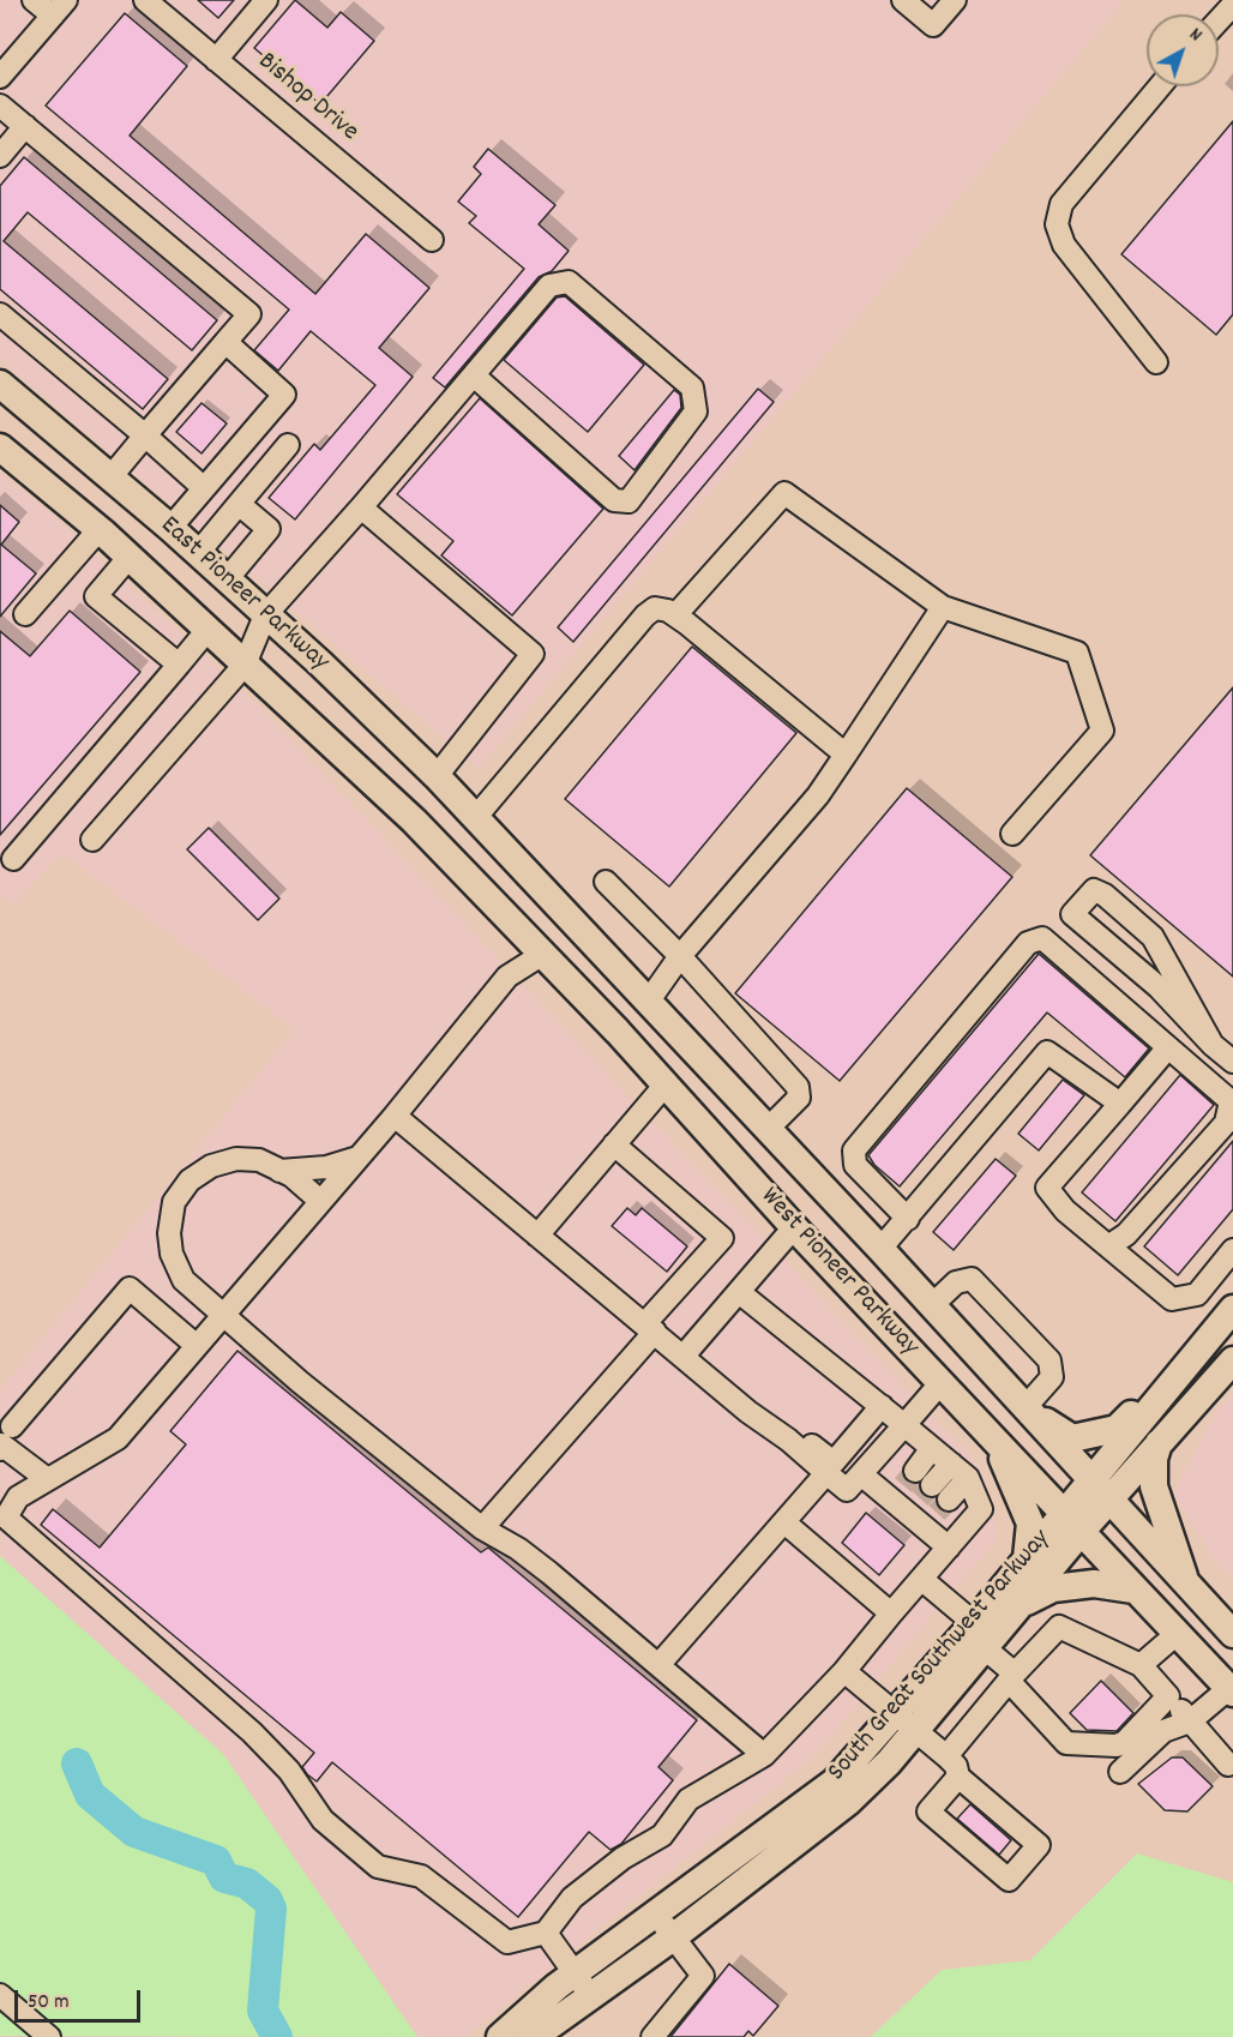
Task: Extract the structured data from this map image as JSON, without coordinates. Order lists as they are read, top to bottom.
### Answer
{
  "streets": {
    "main road": ["East Pioneer Parkway", "West Pioneer Parkway", "South Great Southwest Parkway"],
    "street": ["Bishop Drive"]
  },
  "crossings": [
    ["East Pioneer Parkway", "West Pioneer Parkway"],
    ["West Pioneer Parkway", "South Great Southwest Parkway"]
  ],
  "scale_bar": "50 m",
  "north": "top right"
}
